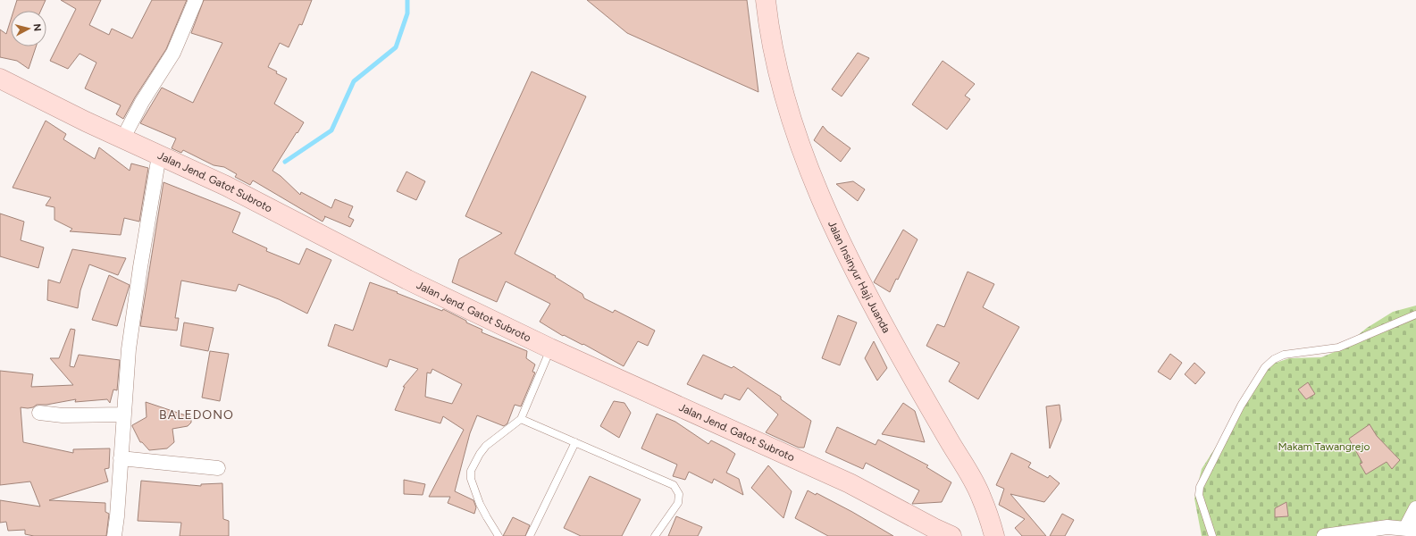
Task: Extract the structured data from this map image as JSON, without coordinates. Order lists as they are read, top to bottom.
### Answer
{
  "streets": {
    "main road": ["Jalan Jend. Gatot Subroto", "Jalan Insinyur Haji Juanda"]
  },
  "districts": ["BALEDONO"],
  "parks": ["Makam Tawangrejo"],
  "north": "right"
}
